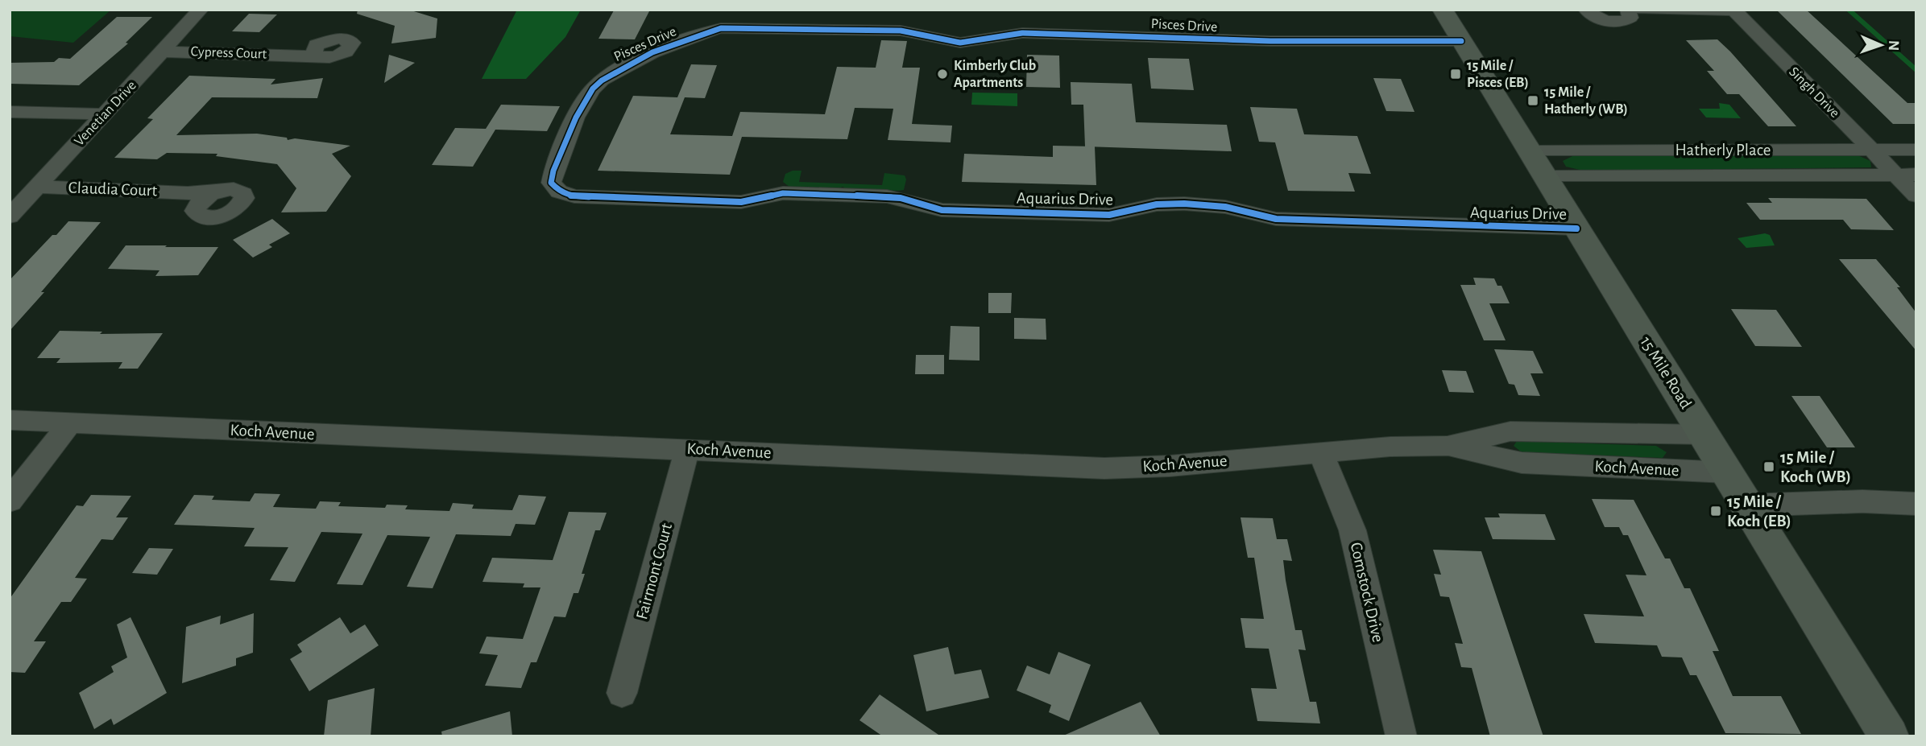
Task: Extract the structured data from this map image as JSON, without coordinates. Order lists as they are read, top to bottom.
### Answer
{
  "streets": {
    "main road": ["15 Mile Road"],
    "street": [
      "Pisces Drive",
      "Cypress Court",
      "Singh Drive",
      "Venetian Drive",
      "Hatherly Place",
      "Claudia Court",
      "Aquarius Drive",
      "Koch Avenue",
      "Fairmont Court",
      "Comstock Drive"
    ]
  },
  "crossings": [
    ["Pisces Drive", "Aquarius Drive"],
    ["Pisces Drive", "15 Mile Road"],
    ["Cypress Court", "Venetian Drive"],
    ["Singh Drive", "Hatherly Place"],
    ["Venetian Drive", "Claudia Court"],
    ["Hatherly Place", "15 Mile Road"],
    ["Aquarius Drive", "15 Mile Road"],
    ["15 Mile Road", "Koch Avenue"],
    ["Koch Avenue", "Fairmont Court"],
    ["Koch Avenue", "Comstock Drive"]
  ],
  "places": {
    "other": ["Kimberly Club Apartments"],
    "transit": [
      "15 Mile / Pisces (EB)",
      "15 Mile / Hatherly (WB)",
      "15 Mile / Koch (WB)",
      "15 Mile / Koch (EB)"
    ]
  },
  "north": "right"
}
